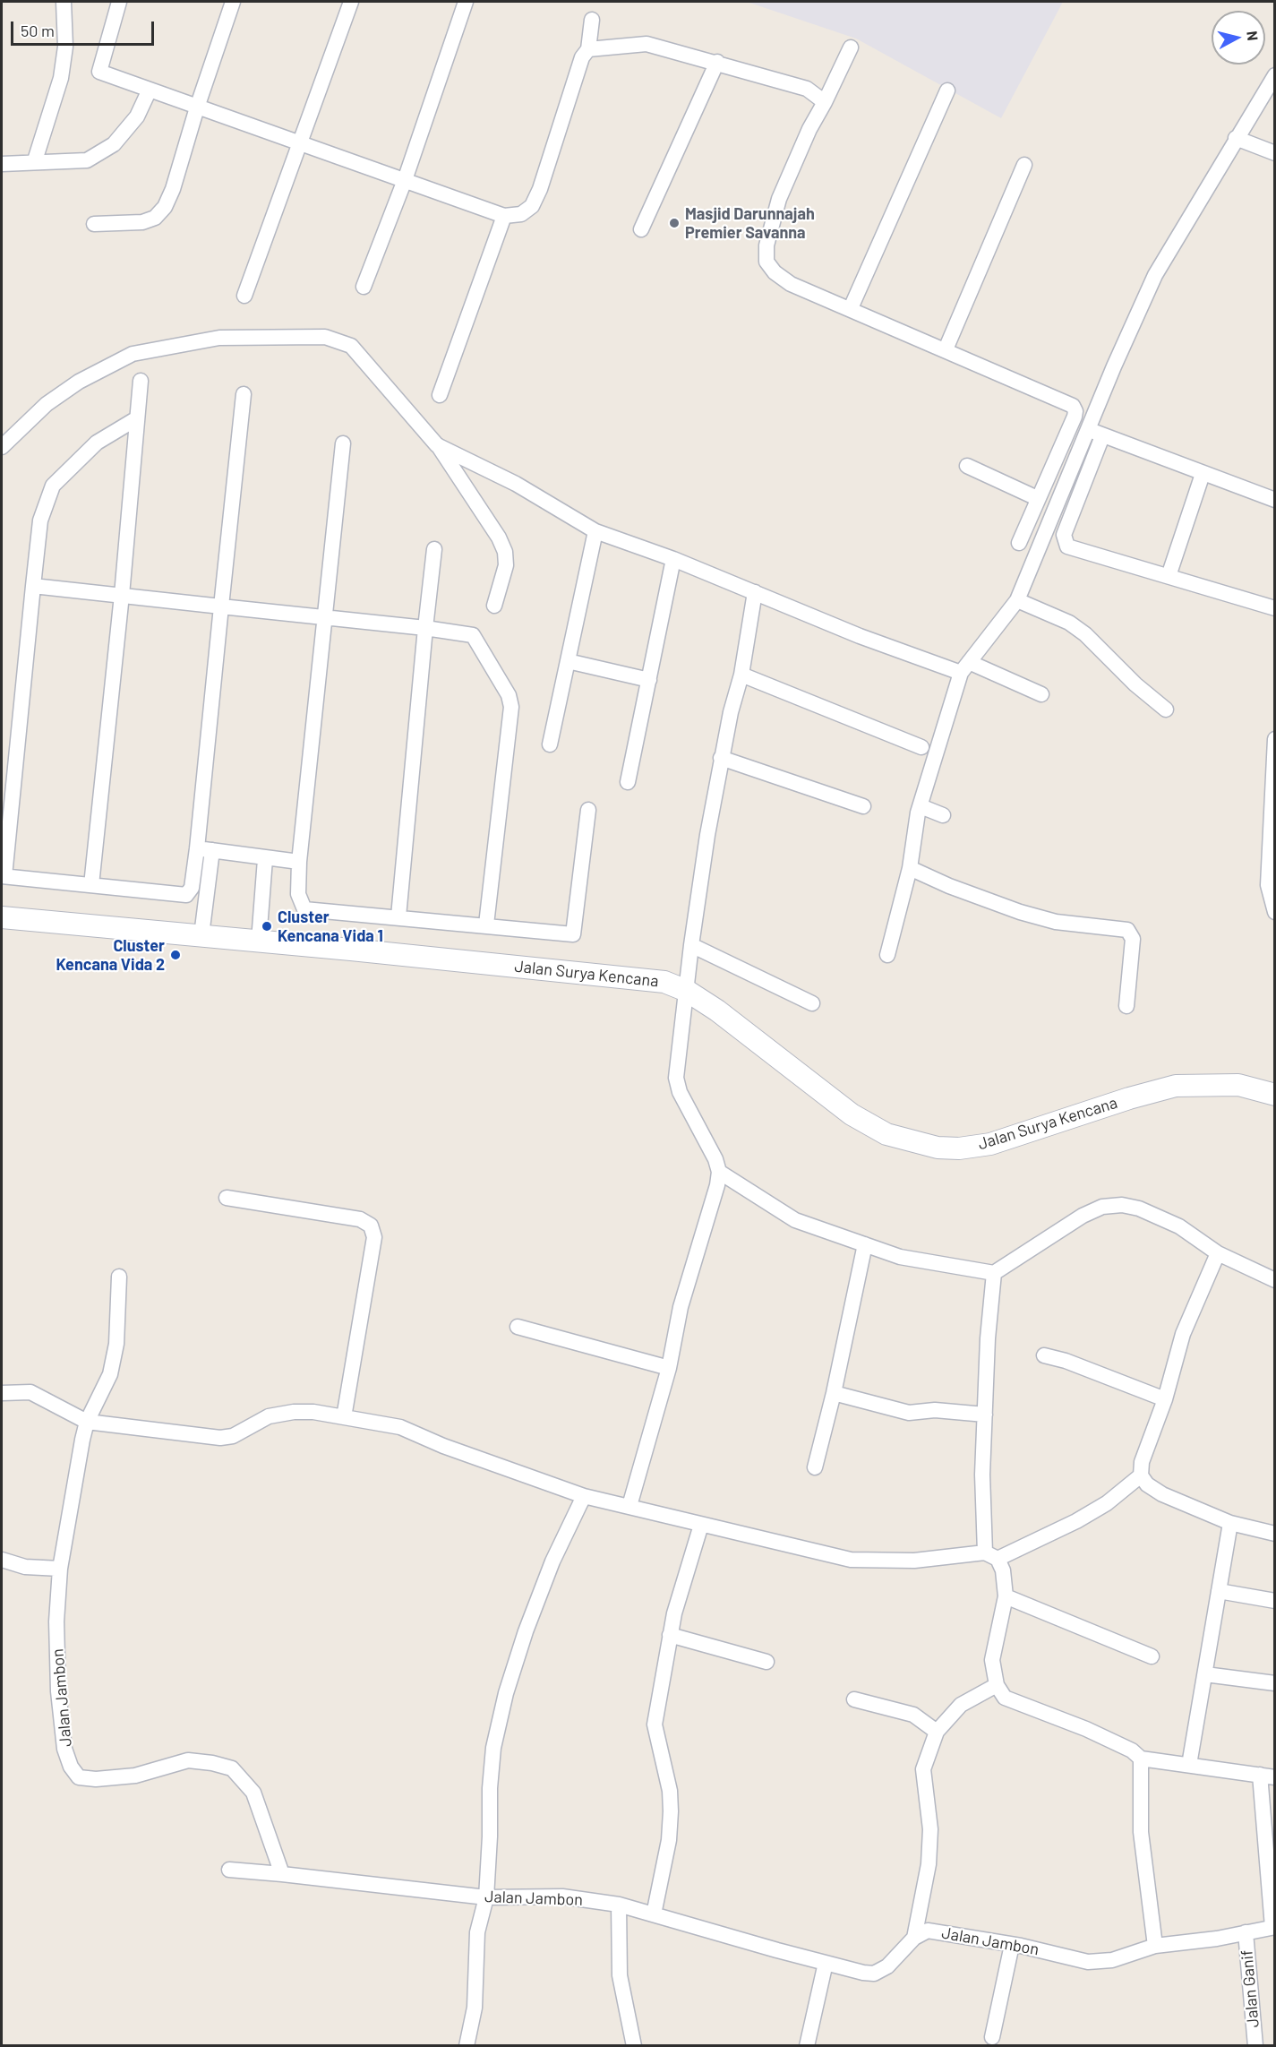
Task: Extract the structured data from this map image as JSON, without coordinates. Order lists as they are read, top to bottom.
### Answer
{
  "streets": {
    "street": ["Jalan Surya Kencana", "Jalan Jambon", "Jalan Ganif"]
  },
  "crossings": [
    ["Jalan Jambon", "Jalan Ganif"]
  ],
  "places": ["Masjid Darunnajah Premier Savanna", "Cluster Kencana Vida 1", "Cluster Kencana Vida 2"],
  "scale_bar": "50 m",
  "north": "right"
}
